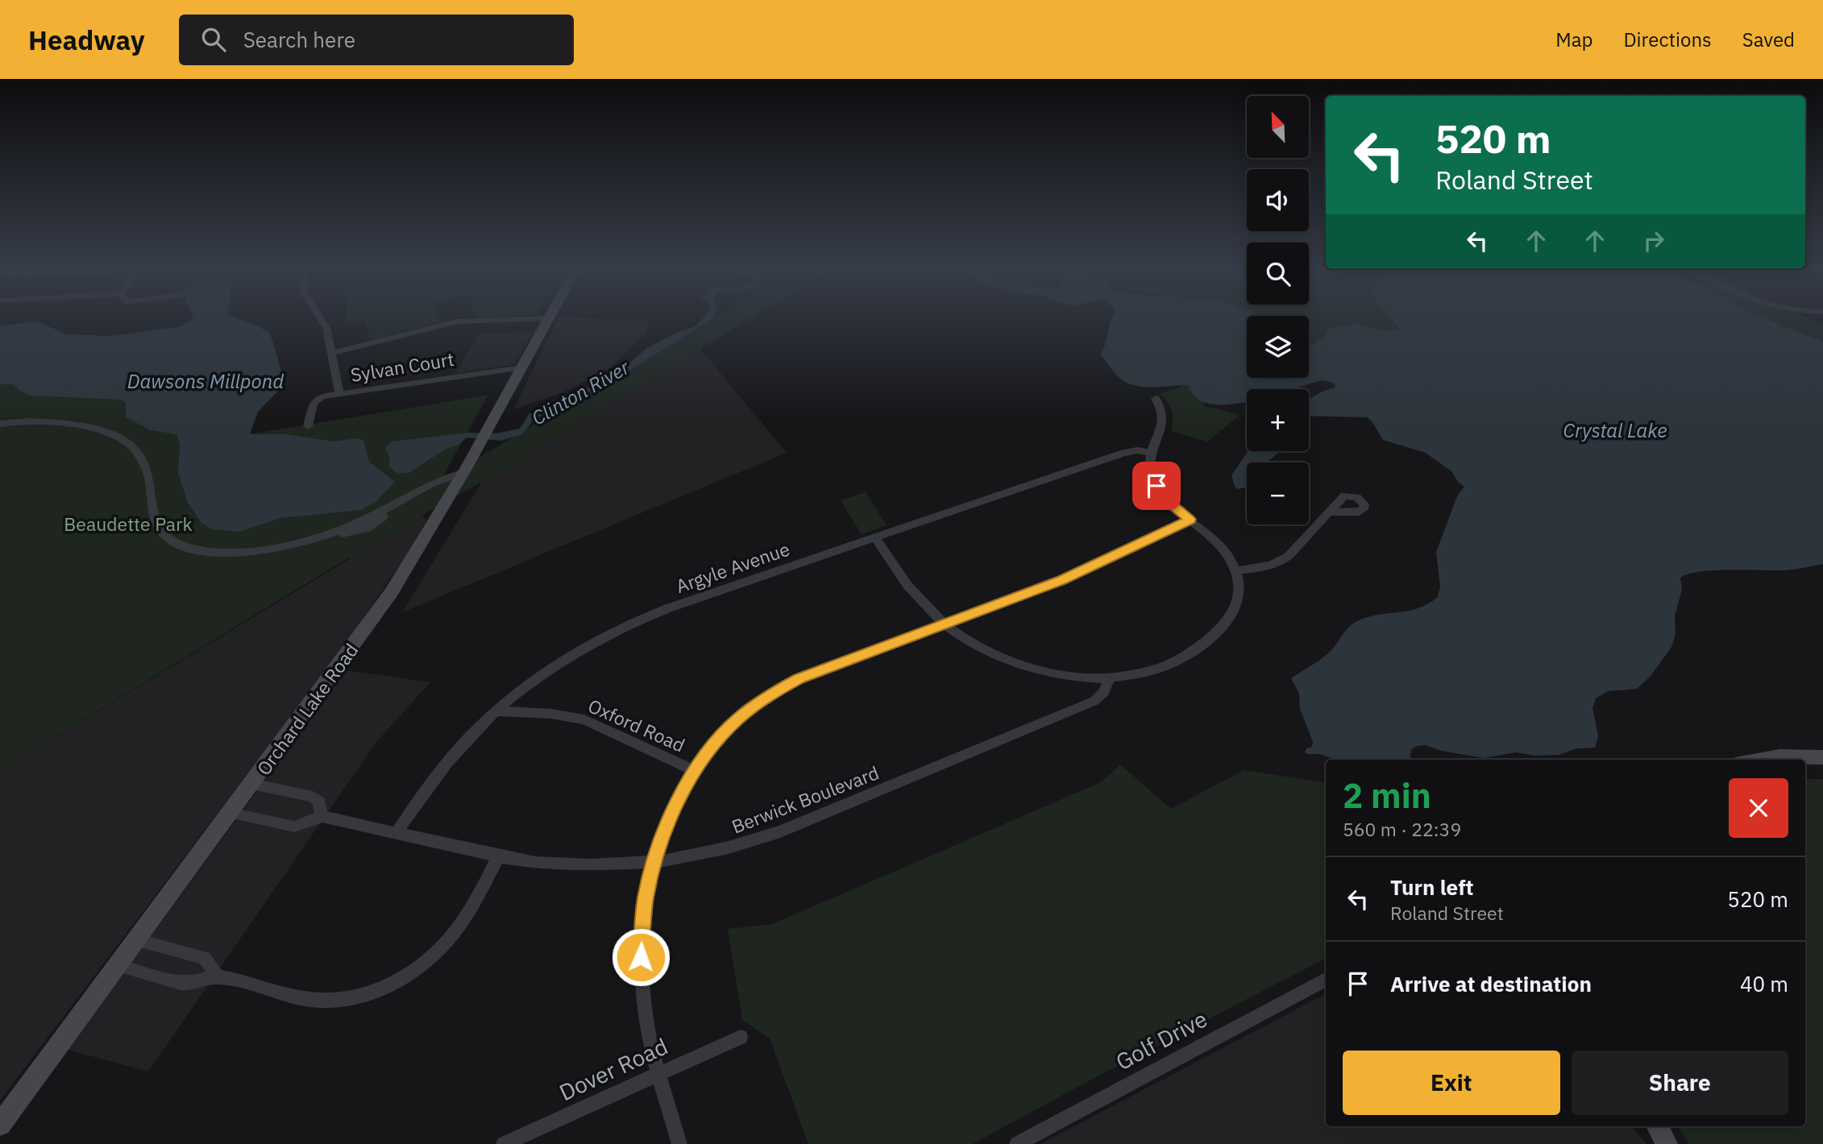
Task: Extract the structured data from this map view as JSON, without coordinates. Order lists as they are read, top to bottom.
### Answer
{
  "streets": {
    "main road": ["Orchard Lake Road"],
    "street": [
      "Sylvan Court",
      "Argyle Avenue",
      "Oxford Road",
      "Berwick Boulevard",
      "Golf Drive",
      "Dover Road"
    ]
  },
  "crossings": [
    ["Sylvan Court", "Orchard Lake Road"],
    ["Argyle Avenue", "Oxford Road"],
    ["Argyle Avenue", "Berwick Boulevard"]
  ],
  "water": ["Dawsons Millpond", "Clinton River", "Crystal Lake"],
  "parks": ["Beaudette Park"],
  "north": "top left",
  "page": {
    "header": "Headway",
    "search": "Search here",
    "nav": ["Map", "Directions", "Saved"],
    "map_buttons": ["+", "−"],
    "turn": ["520 m", "Roland Street"],
    "heading": ["2 min", "560 m · 22:39"],
    "list": [
      {
        "name": "Turn left",
        "note": "Roland Street",
        "value": "520 m"
      },
      {
        "name": "Arrive at destination",
        "value": "40 m"
      }
    ],
    "buttons": ["Exit", "Share"]
  }
}
